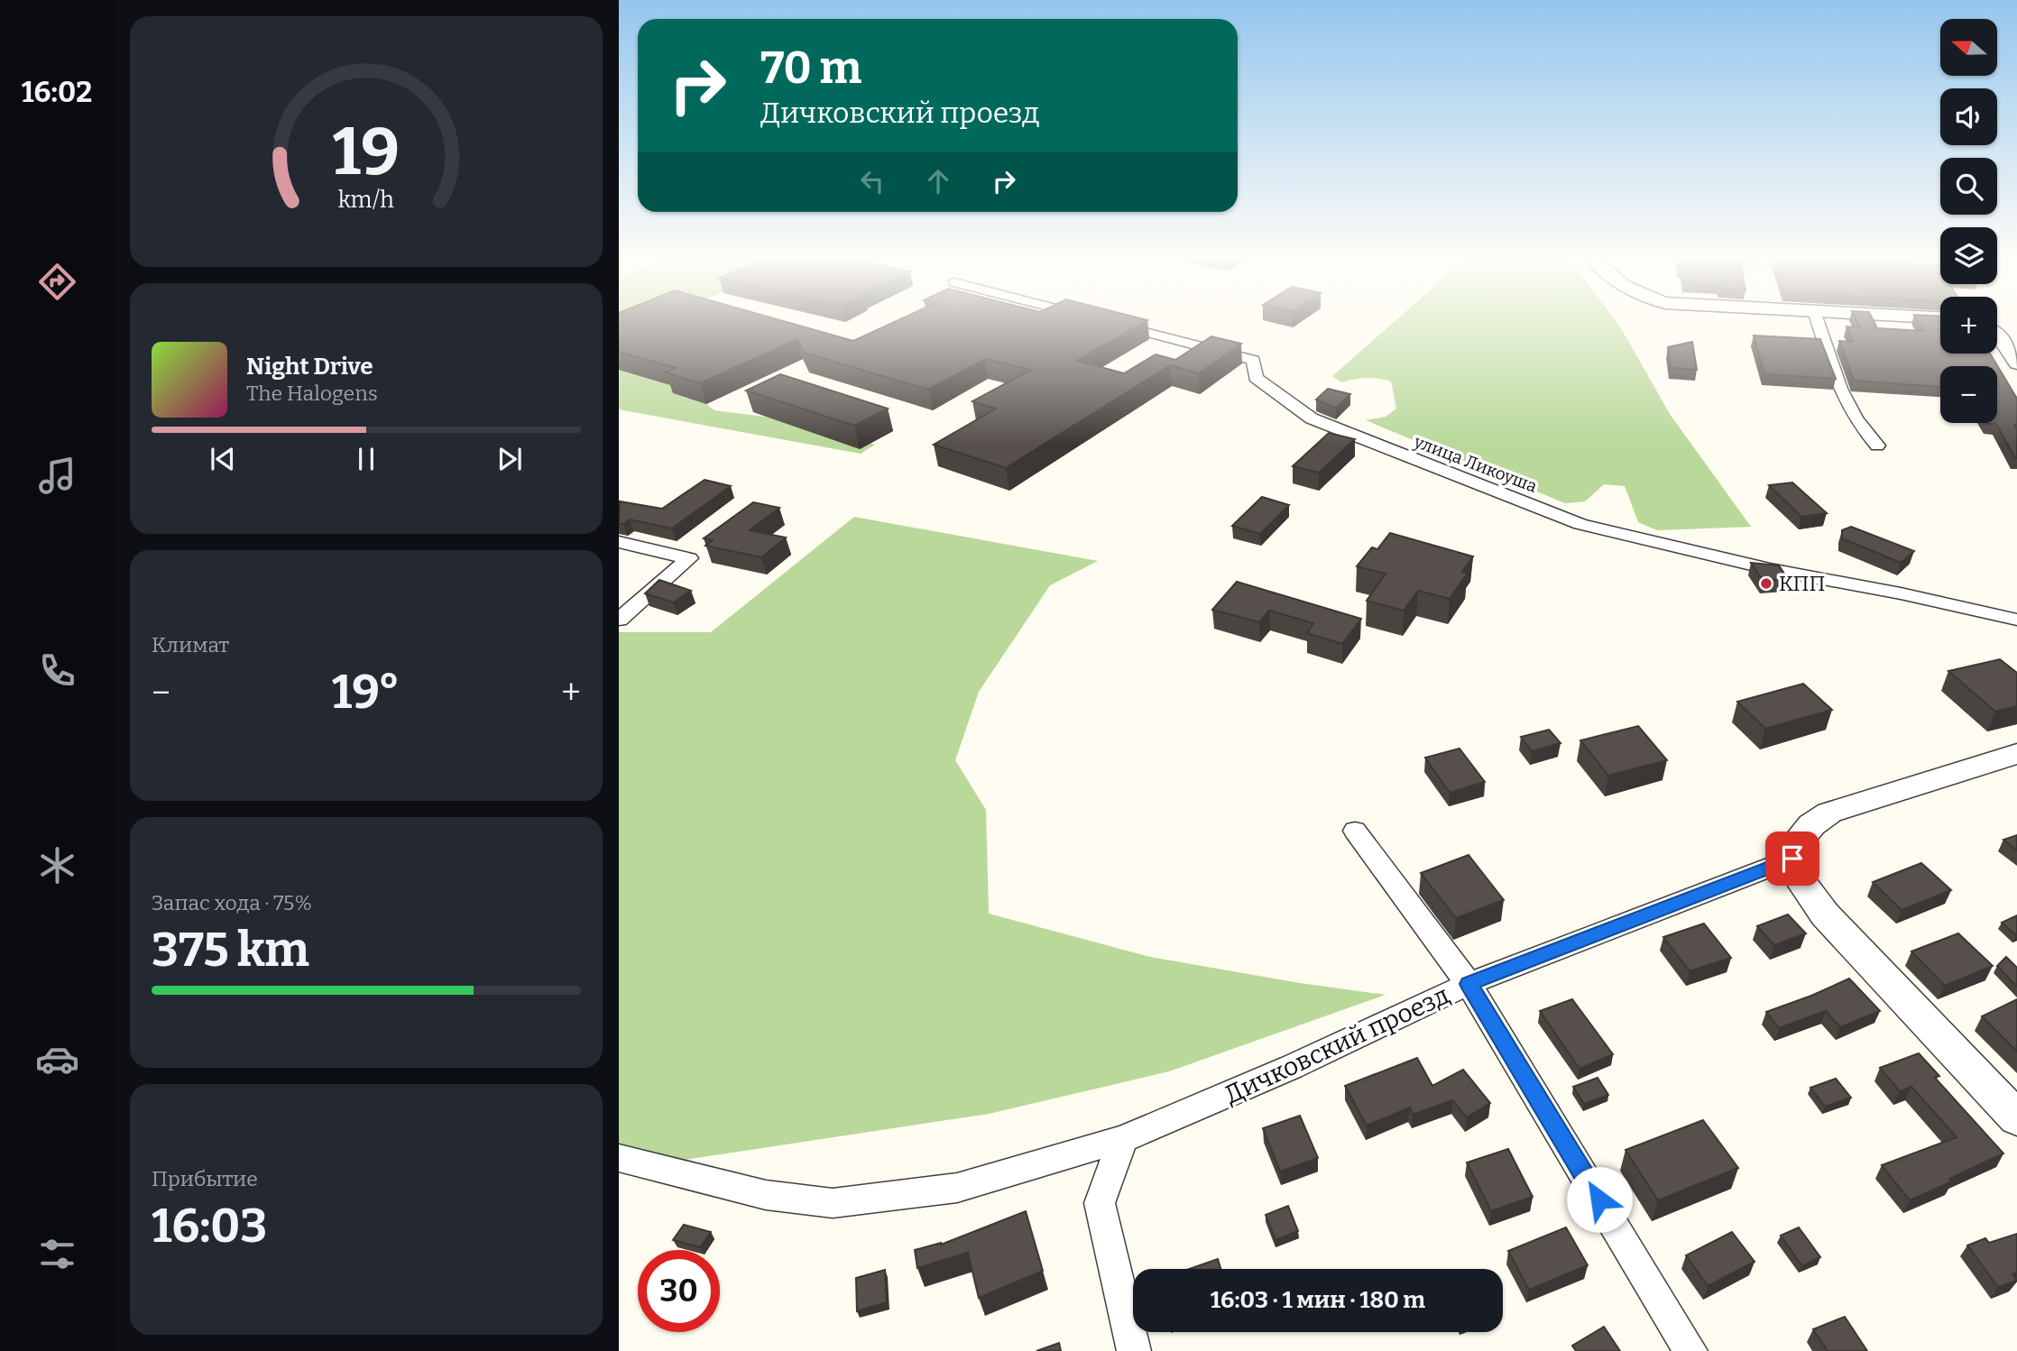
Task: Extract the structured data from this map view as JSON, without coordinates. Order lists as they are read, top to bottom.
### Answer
{
  "streets": {
    "street": ["улица Ликоуша", "Дичковский проезд"]
  },
  "places": ["КПП"],
  "north": "left",
  "page": {
    "tabs": "16:02",
    "map_buttons": ["+", "−"],
    "turn": ["70 m", "Дичковский проезд"],
    "song": ["Night Drive", "The Halogens"],
    "tile": [
      "Климат",
      ["Запас хода · 75%", "375 km"],
      ["Прибытие", "16:03"]
    ],
    "heat": ["−", "19°", "+"],
    "limit": "30",
    "trip": "16:03 · 1 мин · 180 m",
    "gauge": ["19", "km/h"]
  }
}
